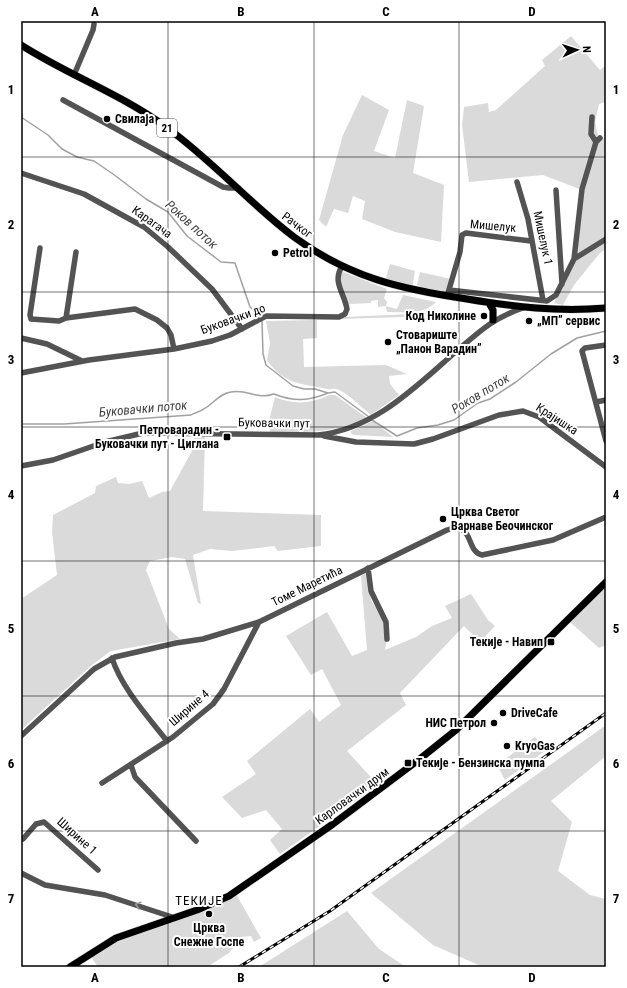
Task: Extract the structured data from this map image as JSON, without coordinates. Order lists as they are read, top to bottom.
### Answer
{
  "streets": {
    "main road": ["21", "Рачког", "Карловачки друм"],
    "street": [
      "Карагача",
      "Мишелук",
      "Мишелук 1",
      "Буковачки до",
      "Крајишка",
      "Буковачки пут",
      "Томе Маретића",
      "Ширине 4",
      "Ширине 1"
    ]
  },
  "crossings": [
    ["Карагача", "Буковачки до"],
    ["Рачког", "Мишелук"],
    ["Рачког", "Буковачки до"],
    ["Рачког", "Буковачки пут"],
    ["Мишелук", "Мишелук 1"],
    ["Крајишка", "Буковачки пут"],
    ["Томе Маретића", "Ширине 4"]
  ],
  "districts": ["ТЕКИЈЕ"],
  "water": ["Роков поток", "Буковачки поток"],
  "places": {
    "other": [
      "Свилаја",
      "Petrol",
      "Код Николине",
      "„МП” сервис",
      "Стовариште „Панон Варадин”",
      "Црква Светог Варнаве Беочинског",
      "DriveCafe",
      "НИС Петрол",
      "KryoGas",
      "Црква Снежне Госпе"
    ],
    "transit": ["Петроварадин - Буковачки пут - Циглана", "Текије - Навип", "Текије - Бензинска пумпа"]
  },
  "north": "right",
  "grid": {
    "columns": [
      "A",
      "B",
      "C",
      "D"
    ],
    "rows": [
      "1",
      "2",
      "3",
      "4",
      "5",
      "6",
      "7"
    ]
  }
}
